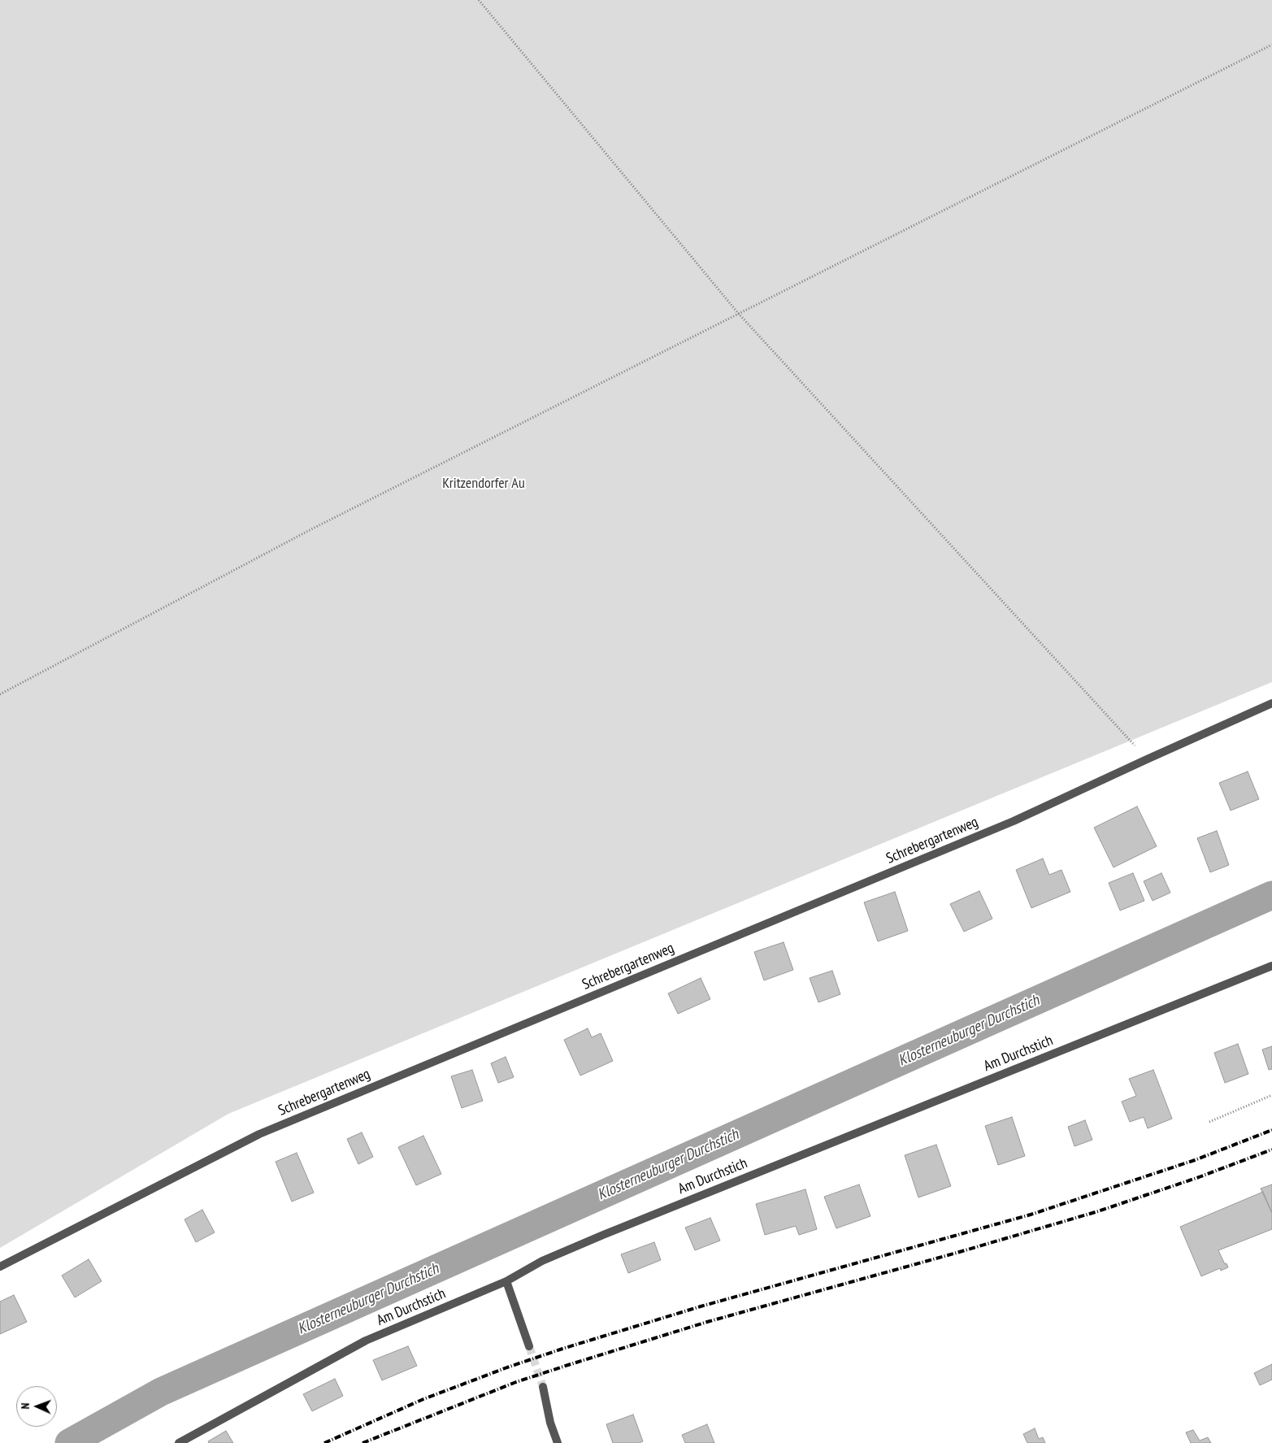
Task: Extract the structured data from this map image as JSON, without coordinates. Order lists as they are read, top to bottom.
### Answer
{
  "streets": {
    "street": ["Schrebergartenweg", "Am Durchstich"]
  },
  "water": ["Klosterneuburger Durchstich"],
  "parks": ["Kritzendorfer Au"],
  "north": "left"
}
